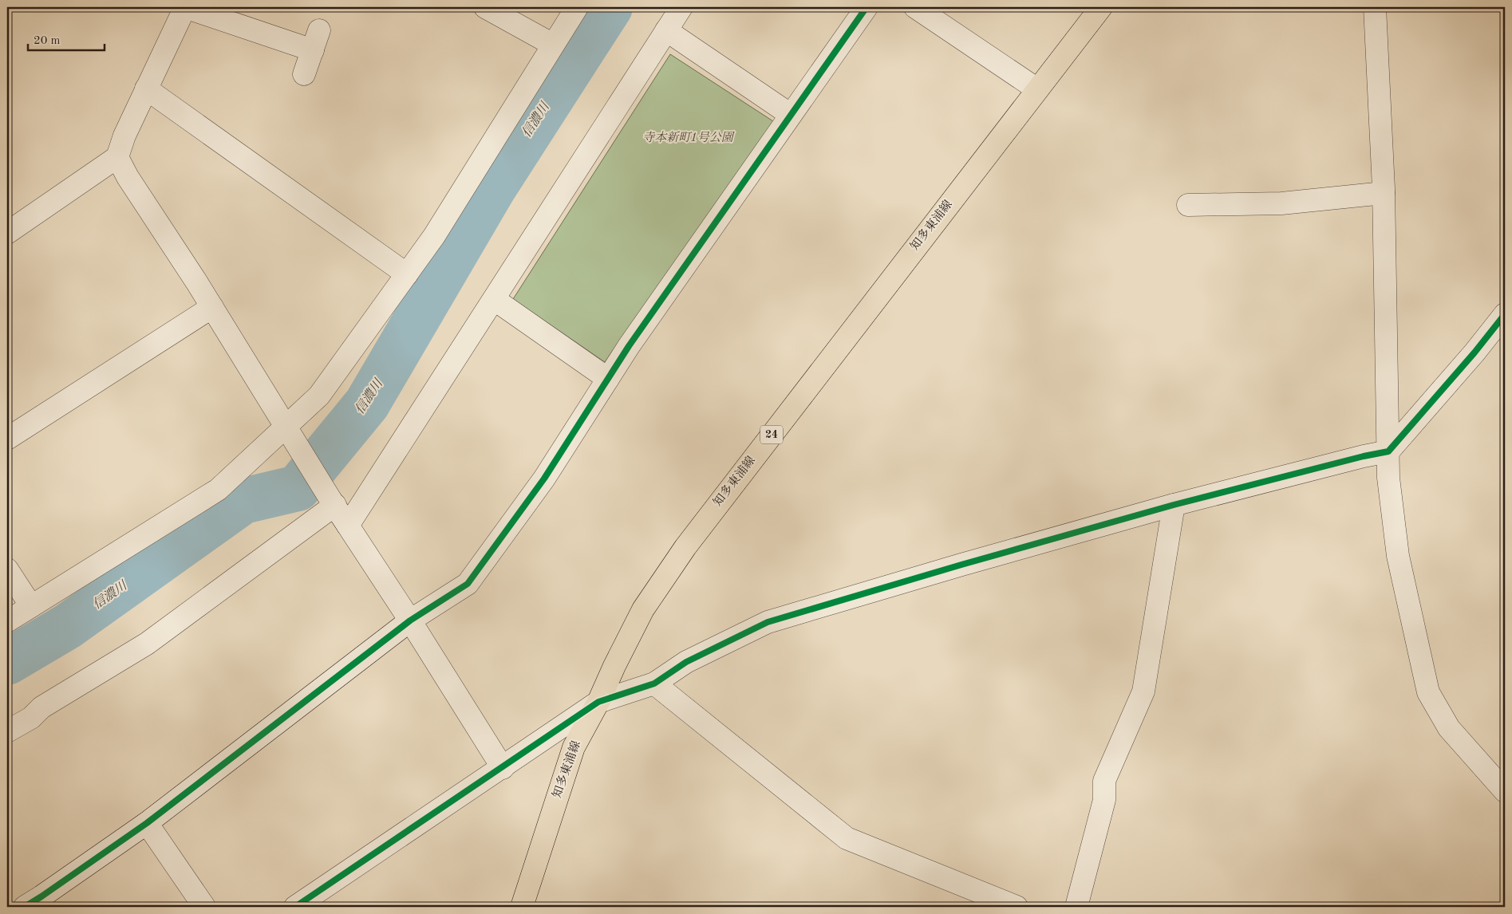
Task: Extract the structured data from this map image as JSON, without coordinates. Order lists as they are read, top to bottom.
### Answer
{
  "streets": {
    "main road": ["知多東浦線", "24"]
  },
  "water": ["信濃川"],
  "parks": ["寺本新町1号公園"],
  "scale_bar": "20 m"
}
